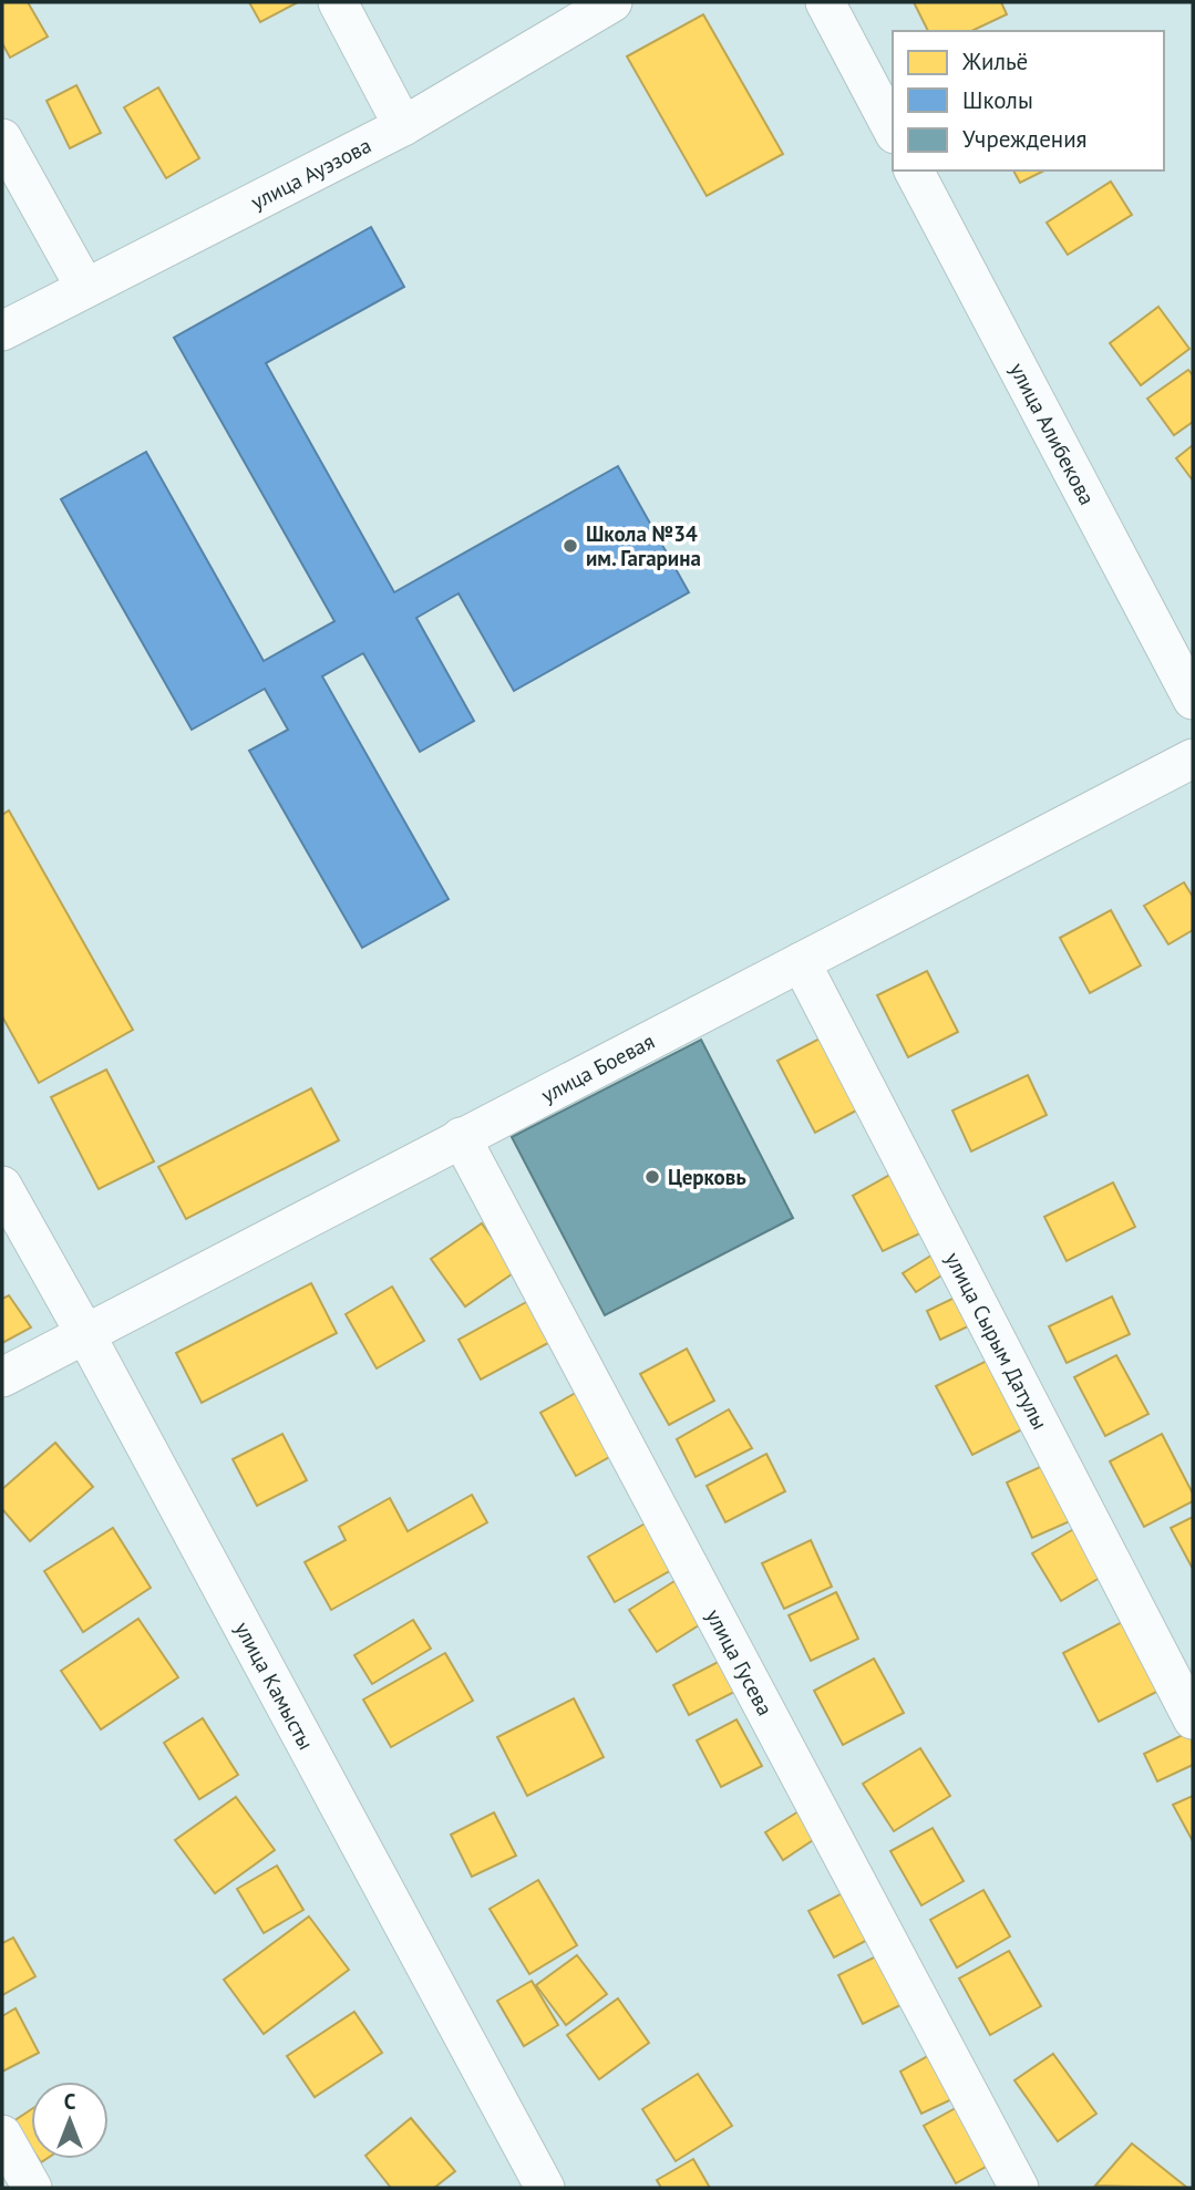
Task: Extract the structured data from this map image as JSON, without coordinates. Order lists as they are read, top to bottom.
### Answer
{
  "streets": {
    "street": [
      "улица Ауэзова",
      "улица Алибекова",
      "улица Боевая",
      "улица Сырым Датулы",
      "улица Гусева",
      "улица Камысты"
    ]
  },
  "crossings": [
    ["улица Боевая", "улица Сырым Датулы"],
    ["улица Боевая", "улица Гусева"],
    ["улица Боевая", "улица Камысты"]
  ],
  "places": ["Школа №34 им. Гагарина", "Церковь"],
  "legend": ["Жильё", "Школы", "Учреждения"],
  "north": "top"
}
